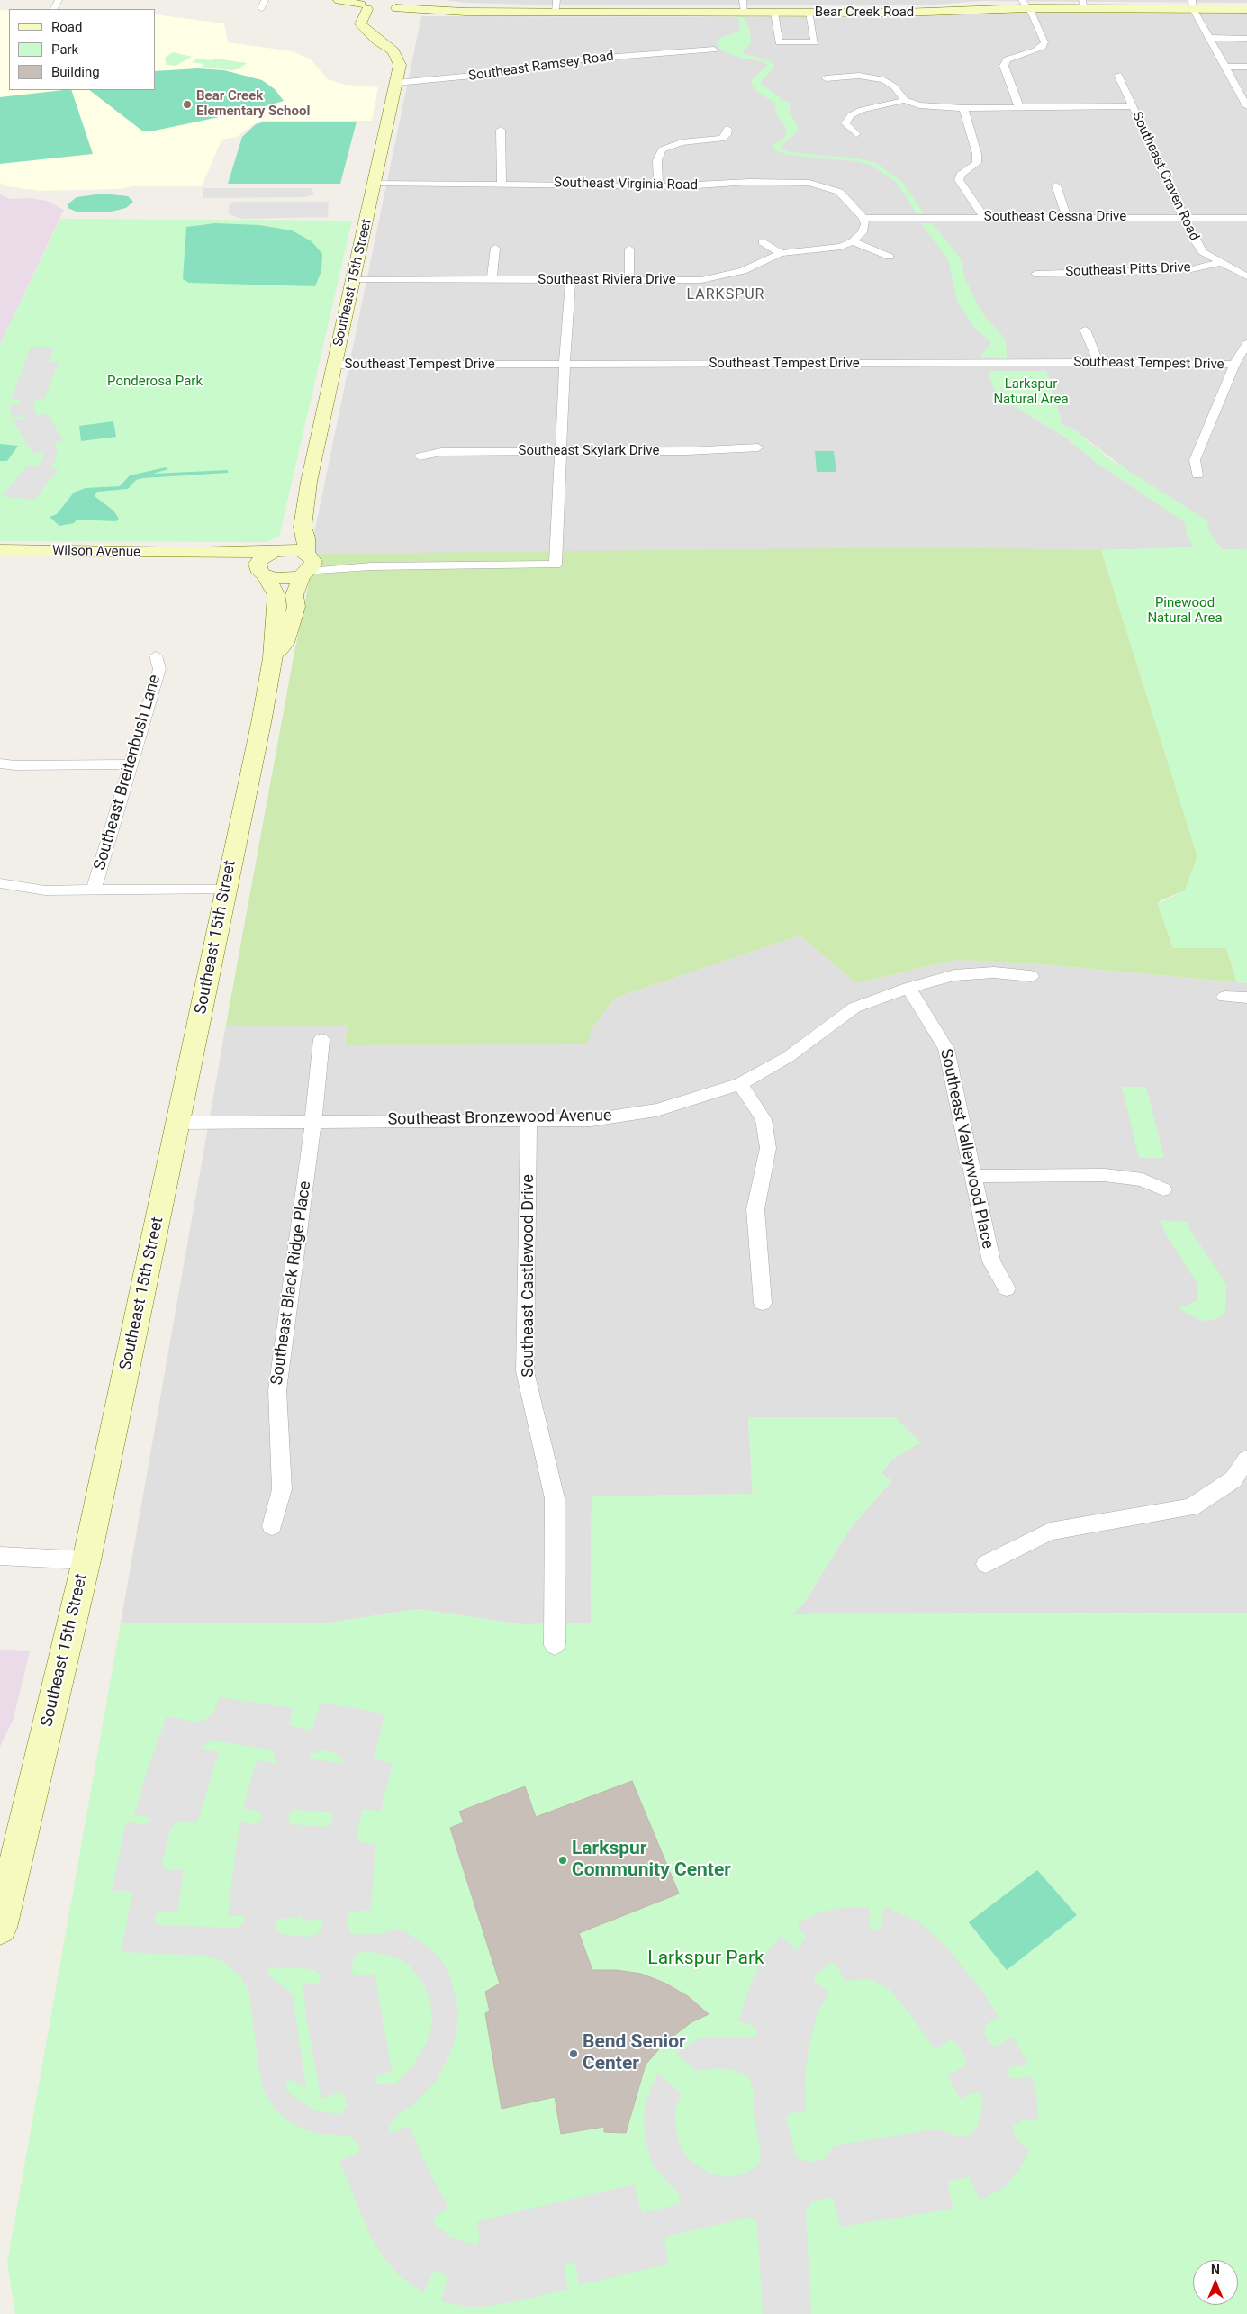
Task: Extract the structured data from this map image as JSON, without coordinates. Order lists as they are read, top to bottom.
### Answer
{
  "streets": {
    "main road": ["Bear Creek Road", "Southeast 15th Street", "Wilson Avenue"],
    "street": [
      "Southeast Ramsey Road",
      "Southeast Craven Road",
      "Southeast Virginia Road",
      "Southeast Cessna Drive",
      "Southeast Pitts Drive",
      "Southeast Riviera Drive",
      "Southeast Tempest Drive",
      "Southeast Skylark Drive",
      "Southeast Breitenbush Lane",
      "Southeast Bronzewood Avenue",
      "Southeast Valleywood Place",
      "Southeast Castlewood Drive",
      "Southeast Black Ridge Place"
    ]
  },
  "crossings": [
    ["Bear Creek Road", "Southeast 15th Street"],
    ["Southeast Ramsey Road", "Southeast 15th Street"],
    ["Southeast Craven Road", "Southeast Cessna Drive"],
    ["Southeast Craven Road", "Southeast Pitts Drive"],
    ["Southeast Virginia Road", "Southeast Cessna Drive"],
    ["Southeast Virginia Road", "Southeast 15th Street"],
    ["Southeast Riviera Drive", "Southeast 15th Street"],
    ["Southeast 15th Street", "Southeast Tempest Drive"],
    ["Southeast 15th Street", "Wilson Avenue"],
    ["Southeast 15th Street", "Southeast Bronzewood Avenue"],
    ["Southeast Bronzewood Avenue", "Southeast Valleywood Place"],
    ["Southeast Bronzewood Avenue", "Southeast Castlewood Drive"],
    ["Southeast Bronzewood Avenue", "Southeast Black Ridge Place"]
  ],
  "districts": ["LARKSPUR"],
  "parks": [
    "Ponderosa Park",
    "Larkspur Natural Area",
    "Pinewood Natural Area",
    "Larkspur Park"
  ],
  "places": ["Bear Creek Elementary School", "Larkspur Community Center", "Bend Senior Center"],
  "legend": ["Road", "Park", "Building"],
  "north": "top"
}
